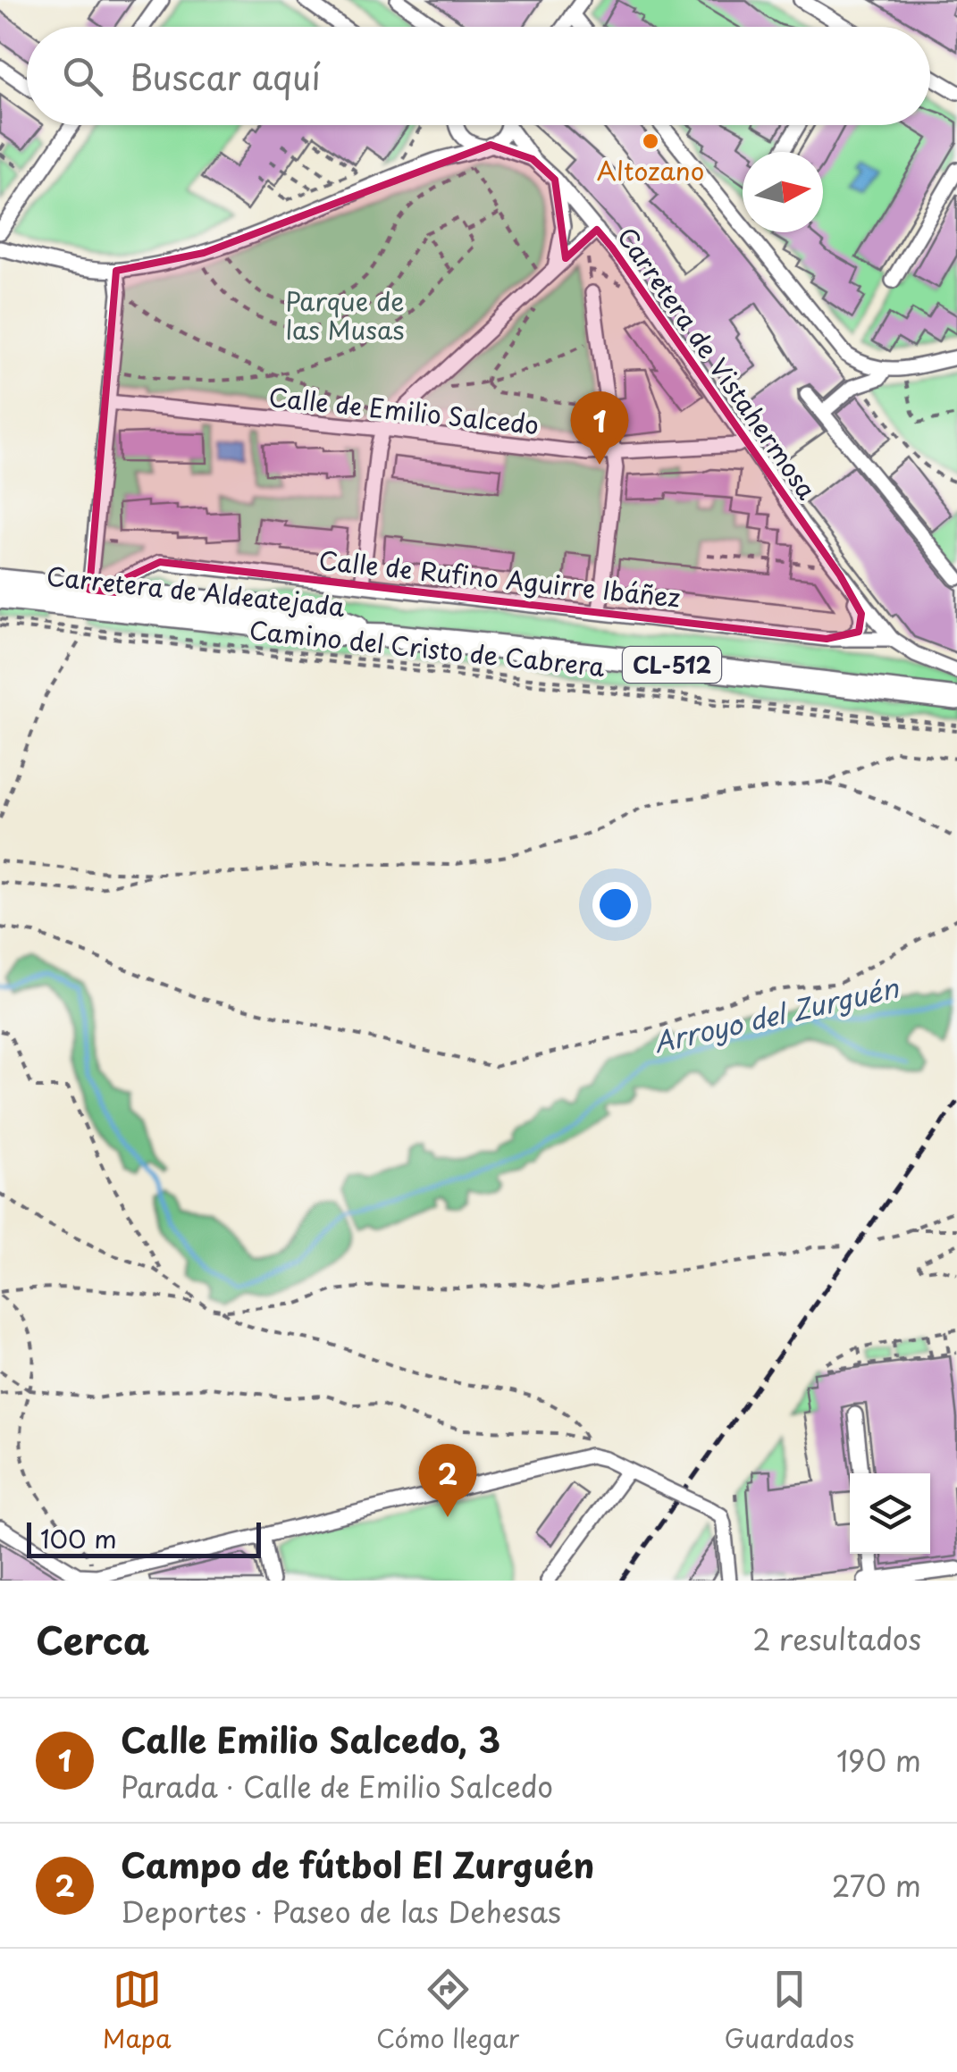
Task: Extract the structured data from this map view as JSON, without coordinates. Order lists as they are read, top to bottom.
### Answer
{
  "streets": {
    "main road": ["Carretera de Aldeatejada", "CL-512"],
    "street": ["Carretera de Vistahermosa", "Calle de Emilio Salcedo", "Calle de Rufino Aguirre Ibáñez"]
  },
  "crossings": [
    ["Carretera de Vistahermosa", "Calle de Emilio Salcedo"],
    ["Carretera de Vistahermosa", "Calle de Rufino Aguirre Ibáñez"],
    ["Calle de Rufino Aguirre Ibáñez", "Carretera de Aldeatejada"]
  ],
  "water": ["Arroyo del Zurguén"],
  "parks": ["Parque de las Musas"],
  "places": ["Altozano"],
  "scale_bar": "100 m",
  "north": "right",
  "page": {
    "search": "Buscar aquí",
    "pins": ["1", "2"],
    "scale": "100 m",
    "heading": ["Cerca", "2 resultados"],
    "list": [
      {
        "mark": "1",
        "name": "Calle Emilio Salcedo, 3",
        "note": "Parada · Calle de Emilio Salcedo",
        "value": "190 m"
      },
      {
        "mark": "2",
        "name": "Campo de fútbol El Zurguén",
        "note": "Deportes · Paseo de las Dehesas",
        "value": "270 m"
      }
    ],
    "nav": ["Mapa", "Cómo llegar", "Guardados"]
  }
}
